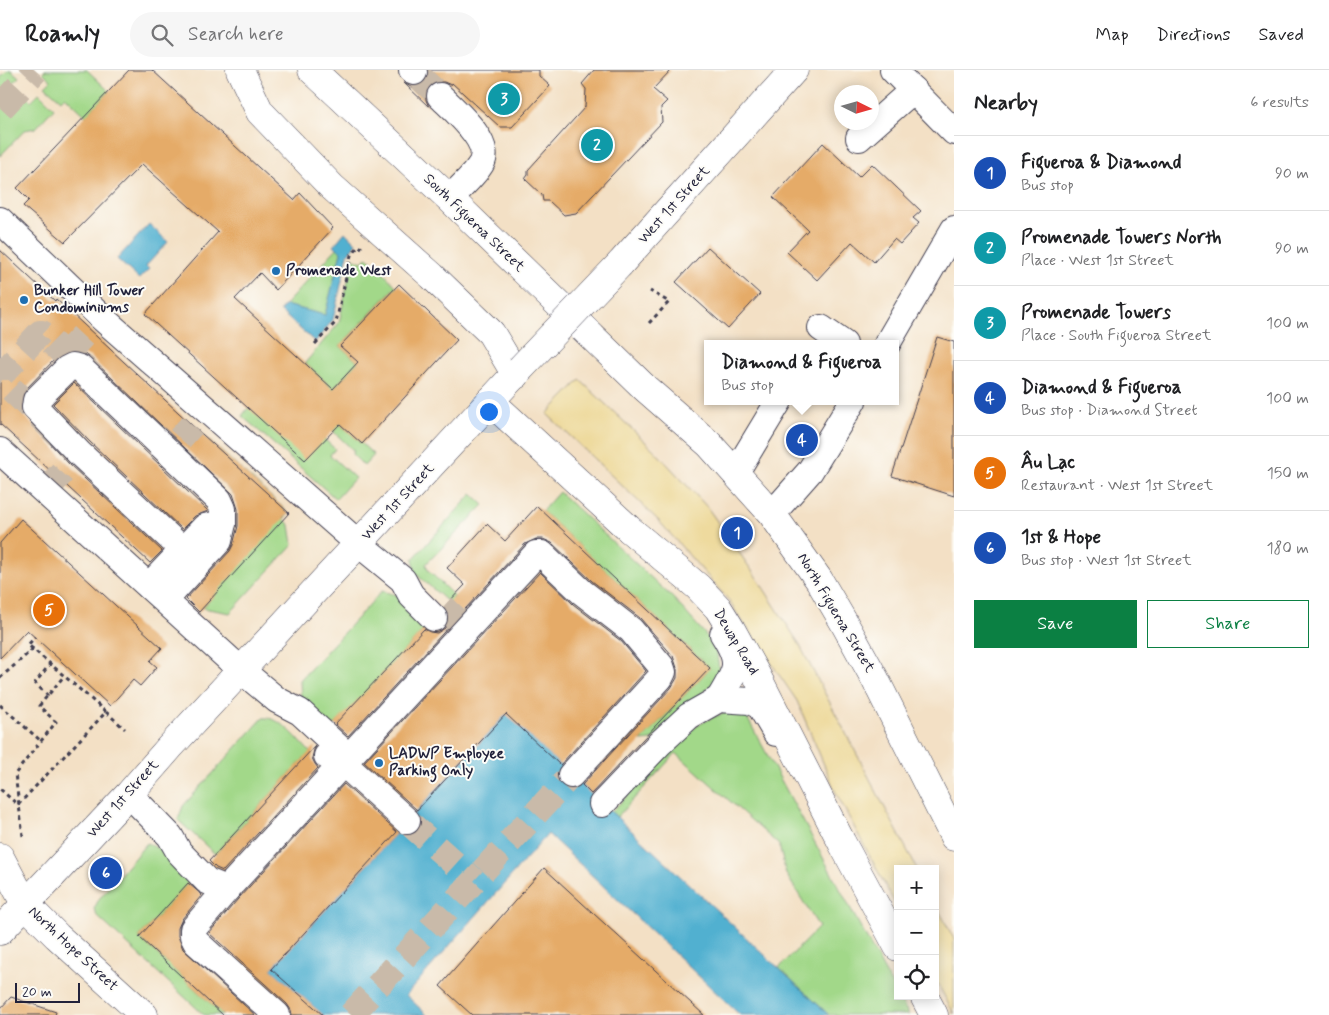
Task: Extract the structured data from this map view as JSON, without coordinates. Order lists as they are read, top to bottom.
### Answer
{
  "streets": {
    "main road": [
      "West 1st Street",
      "South Figueroa Street",
      "North Figueroa Street",
      "Dewap Road",
      "North Hope Street"
    ]
  },
  "crossings": [
    ["West 1st Street", "Dewap Road"],
    ["West 1st Street", "North Hope Street"],
    ["South Figueroa Street", "North Figueroa Street"]
  ],
  "places": ["Promenade West", "Bunker Hill Tower Condominiums", "LADWP Employee Parking Only"],
  "scale_bar": "20 m",
  "north": "right",
  "page": {
    "header": "Roamly",
    "search": "Search here",
    "nav": ["Map", "Directions", "Saved"],
    "heading": ["Nearby", "6 results"],
    "pins": [
      "3",
      "2",
      "4",
      "1",
      "5",
      "6"
    ],
    "list": [
      {
        "mark": "1",
        "name": "Figueroa & Diamond",
        "note": "Bus stop",
        "value": "90 m"
      },
      {
        "mark": "2",
        "name": "Promenade Towers North",
        "note": "Place · West 1st Street",
        "value": "90 m"
      },
      {
        "mark": "3",
        "name": "Promenade Towers",
        "note": "Place · South Figueroa Street",
        "value": "100 m"
      },
      {
        "mark": "4",
        "name": "Diamond & Figueroa",
        "note": "Bus stop · Diamond Street",
        "value": "100 m"
      },
      {
        "mark": "5",
        "name": "Âu Lạc",
        "note": "Restaurant · West 1st Street",
        "value": "150 m"
      },
      {
        "mark": "6",
        "name": "1st & Hope",
        "note": "Bus stop · West 1st Street",
        "value": "180 m"
      }
    ],
    "popup": ["Diamond & Figueroa", "Bus stop"],
    "buttons": ["Save", "Share"],
    "map_buttons": ["+", "−"],
    "scale": "20 m"
  }
}
